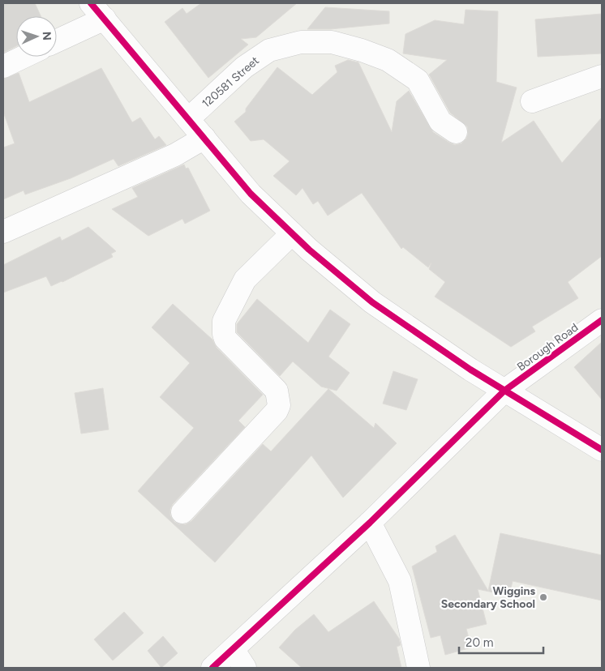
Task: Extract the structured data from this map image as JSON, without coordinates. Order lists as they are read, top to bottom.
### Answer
{
  "streets": {
    "street": ["120581 Street", "Borough Road"]
  },
  "places": ["Wiggins Secondary School"],
  "scale_bar": "20 m",
  "north": "right"
}
